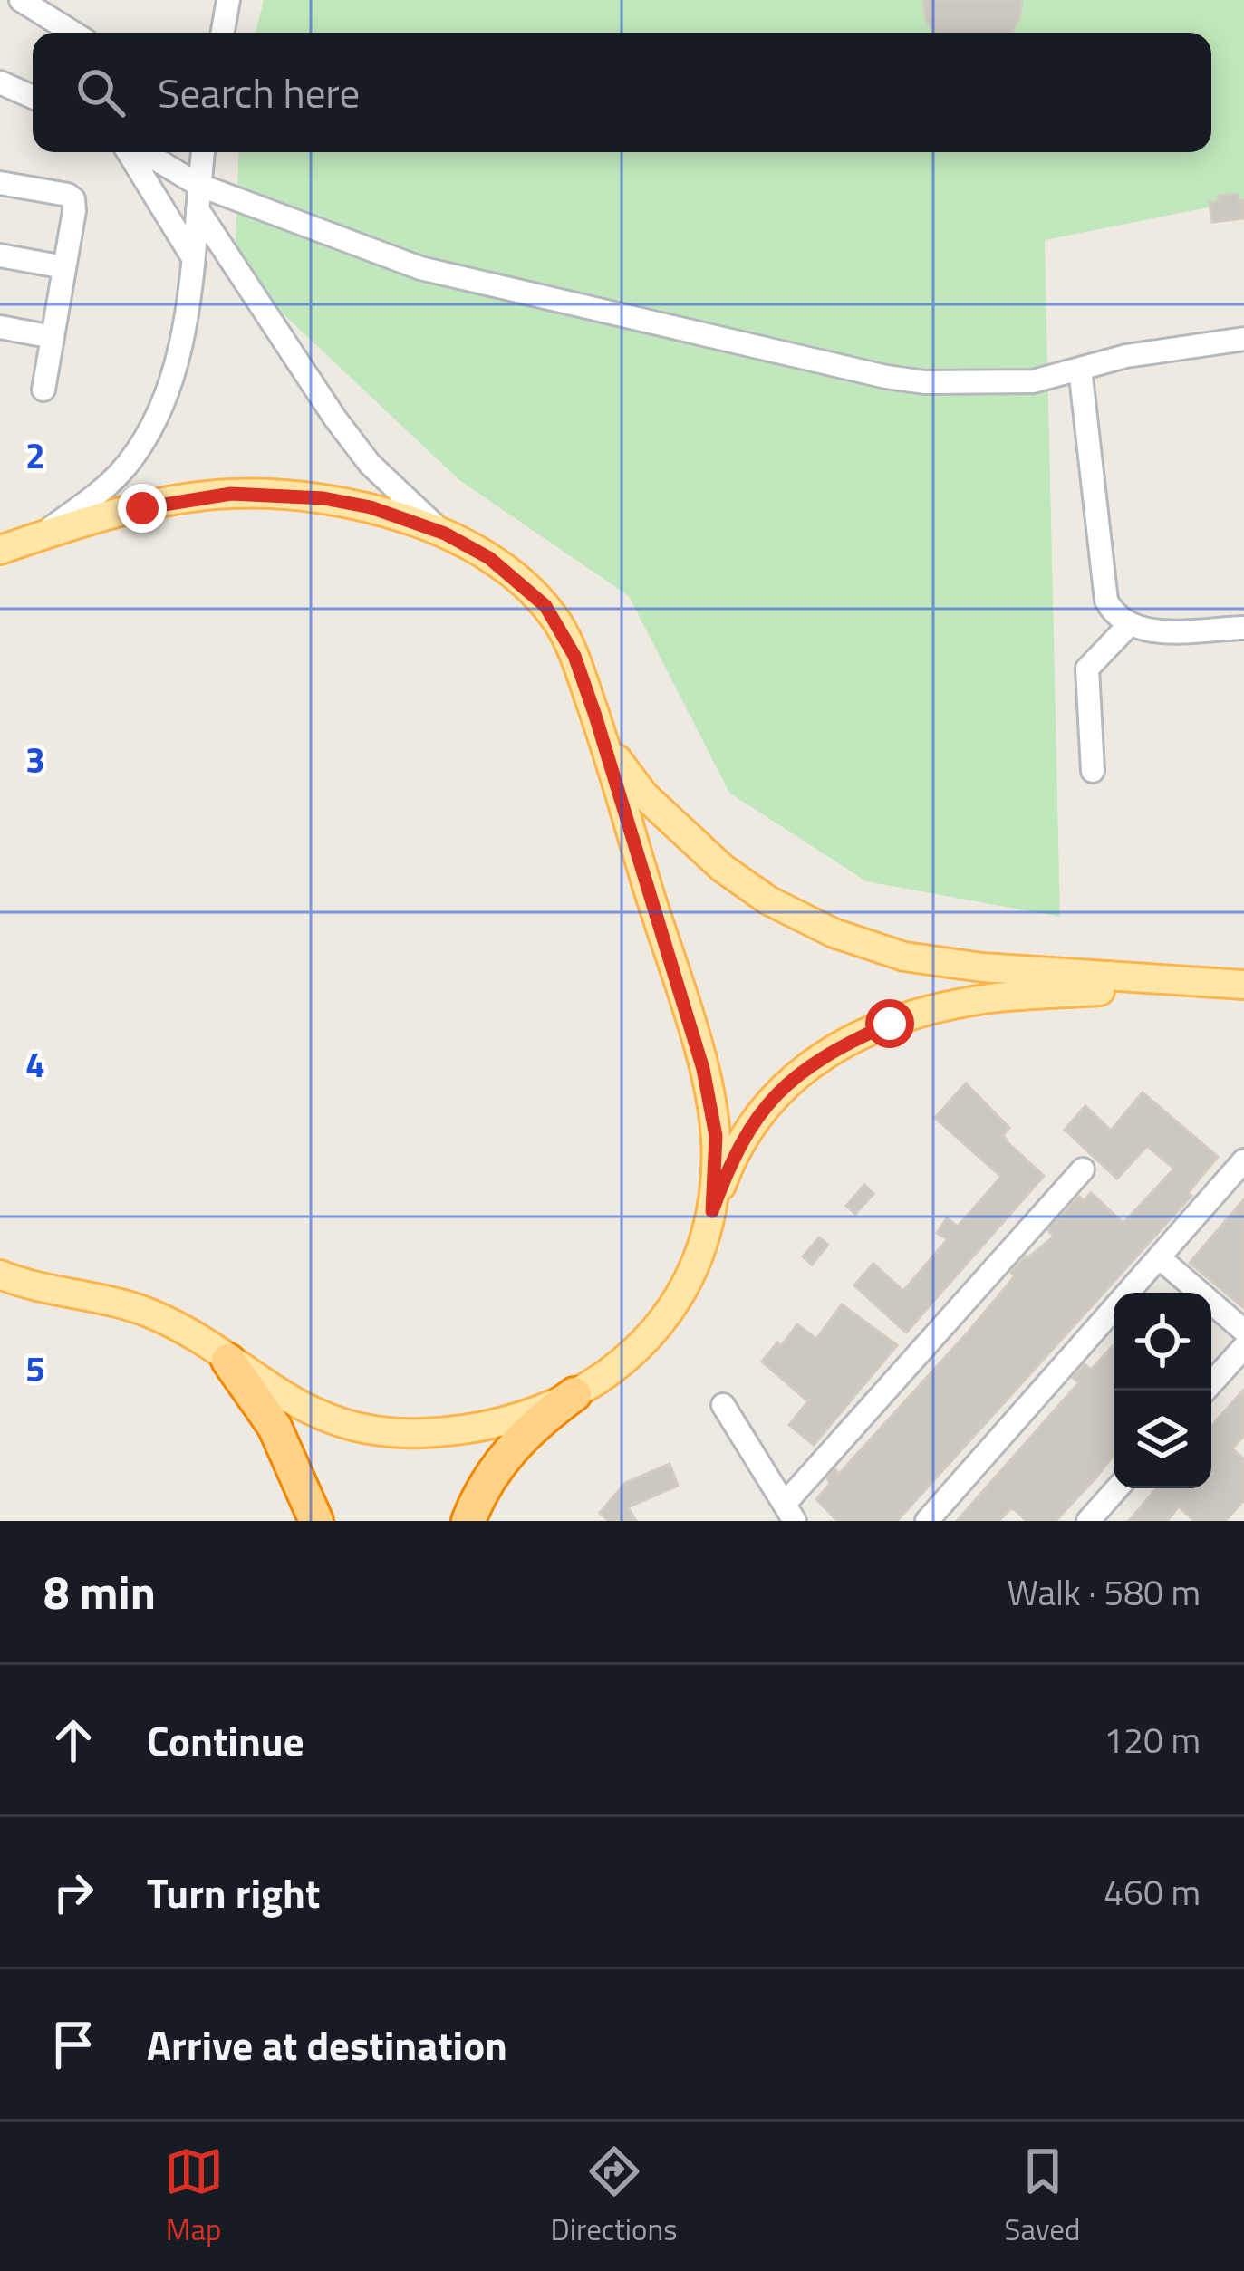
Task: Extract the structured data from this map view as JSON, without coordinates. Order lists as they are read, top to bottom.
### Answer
{
  "page": {
    "search": "Search here",
    "heading": ["8 min", "Walk · 580 m"],
    "list": [
      ["Continue", "120 m"],
      ["Turn right", "460 m"],
      "Arrive at destination"
    ],
    "nav": ["Map", "Directions", "Saved"]
  },
  "grid": {
    "rows": [
      "2",
      "3",
      "4",
      "5"
    ]
  }
}
